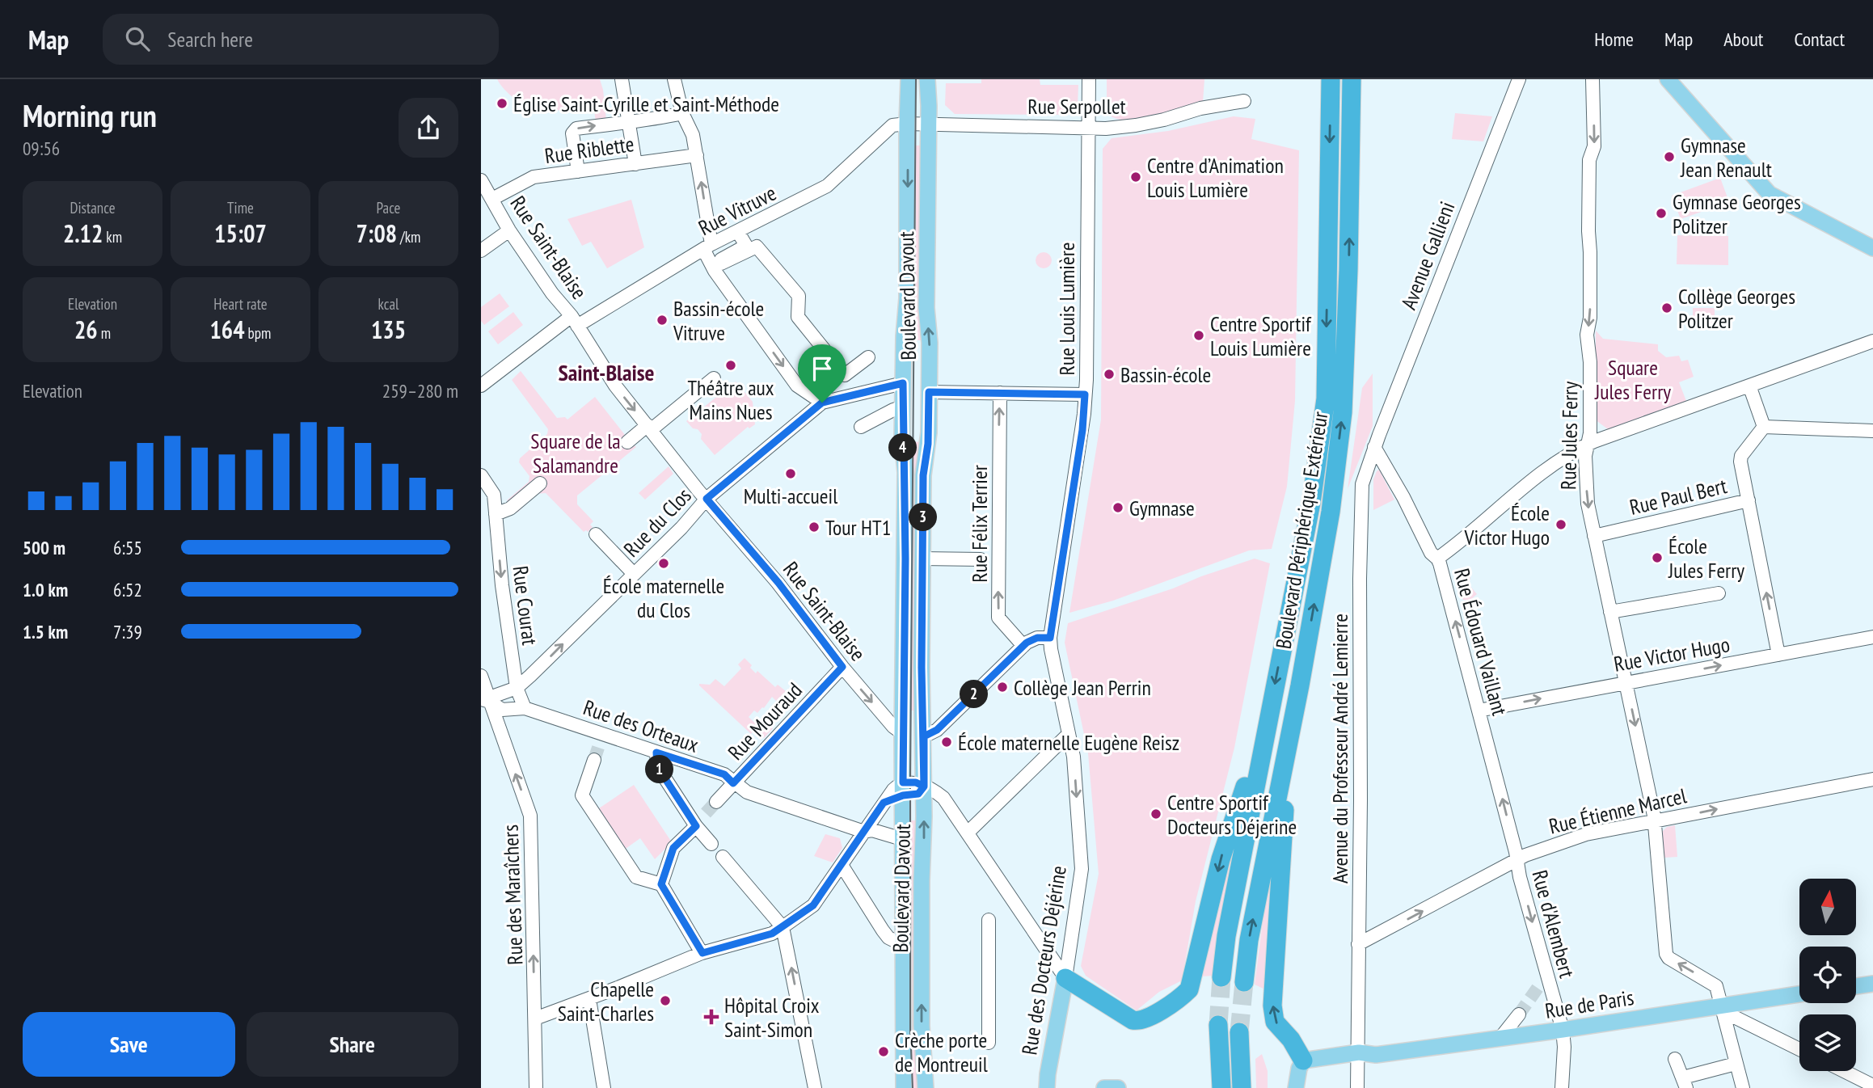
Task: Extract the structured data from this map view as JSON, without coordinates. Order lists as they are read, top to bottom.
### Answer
{
  "streets": {
    "highway": ["Boulevard Périphérique Extérieur"],
    "main road": ["Boulevard Davout", "Rue des Docteurs Déjérine", "Rue de Paris"],
    "street": [
      "Rue Serpollet",
      "Rue Riblette",
      "Rue Vitruve",
      "Rue Saint-Blaise",
      "Avenue Gallieni",
      "Rue Louis Lumière",
      "Rue Jules Ferry",
      "Rue Paul Bert",
      "Rue du Clos",
      "Rue Félix Terrier",
      "Rue Courat",
      "Rue Édouard Vaillant",
      "Rue Victor Hugo",
      "Rue Mouraud",
      "Rue des Orteaux",
      "Avenue du Professeur André Lemierre",
      "Rue Étienne Marcel",
      "Rue des Maraîchers",
      "Rue d'Alembert"
    ]
  },
  "crossings": [
    ["Rue Serpollet", "Rue Vitruve"],
    ["Rue Serpollet", "Boulevard Davout"],
    ["Rue Serpollet", "Rue Louis Lumière"],
    ["Rue Riblette", "Rue Saint-Blaise"],
    ["Rue Vitruve", "Rue Saint-Blaise"],
    ["Rue Vitruve", "Boulevard Davout"],
    ["Rue Saint-Blaise", "Boulevard Davout"],
    ["Rue Saint-Blaise", "Rue du Clos"],
    ["Rue Saint-Blaise", "Rue Mouraud"],
    ["Avenue Gallieni", "Rue Édouard Vaillant"],
    ["Avenue Gallieni", "Avenue du Professeur André Lemierre"],
    ["Boulevard Davout", "Rue du Clos"],
    ["Boulevard Davout", "Rue des Orteaux"],
    ["Rue Louis Lumière", "Rue des Docteurs Déjérine"],
    ["Rue Jules Ferry", "Rue Paul Bert"],
    ["Rue Jules Ferry", "Rue Victor Hugo"],
    ["Rue Jules Ferry", "Rue Étienne Marcel"],
    ["Rue du Clos", "Rue Courat"],
    ["Rue Édouard Vaillant", "Rue Victor Hugo"],
    ["Rue Édouard Vaillant", "Avenue du Professeur André Lemierre"],
    ["Rue Édouard Vaillant", "Rue Étienne Marcel"],
    ["Rue Édouard Vaillant", "Rue d'Alembert"],
    ["Rue Mouraud", "Rue des Orteaux"],
    ["Rue des Orteaux", "Rue des Maraîchers"],
    ["Avenue du Professeur André Lemierre", "Rue Étienne Marcel"],
    ["Avenue du Professeur André Lemierre", "Rue de Paris"],
    ["Rue Étienne Marcel", "Rue d'Alembert"],
    ["Rue d'Alembert", "Rue de Paris"]
  ],
  "one_way": [
    "Rue Jules Ferry",
    "Rue Félix Terrier",
    "Rue Courat",
    "Rue Édouard Vaillant",
    "Rue Étienne Marcel",
    "Rue des Maraîchers",
    "Rue d'Alembert",
    "Rue des Docteurs Déjérine"
  ],
  "districts": ["Saint-Blaise"],
  "parks": ["Square Jules Ferry", "Square de la Salamandre"],
  "places": {
    "other": [
      "Église Saint-Cyrille et Saint-Méthode",
      "Gymnase Jean Renault",
      "Centre d’Animation Louis Lumière",
      "Gymnase Georges Politzer",
      "Collège Georges Politzer",
      "Bassin-école Vitruve",
      "Centre Sportif Louis Lumière",
      "Théâtre aux Mains Nues",
      "Bassin-école",
      "Multi-accueil",
      "Gymnase",
      "École Victor Hugo",
      "Tour HT1",
      "École Jules Ferry",
      "École maternelle du Clos",
      "Collège Jean Perrin",
      "École maternelle Eugène Reisz",
      "Centre Sportif Docteurs Déjerine",
      "Chapelle Saint-Charles",
      "Crèche porte de Montreuil"
    ],
    "health": ["Hôpital Croix Saint-Simon"]
  },
  "north": "top",
  "page": {
    "header": "Map",
    "search": "Search here",
    "nav": [
      "Home",
      "Map",
      "About",
      "Contact"
    ],
    "heading": ["Morning run", "09:56"],
    "stats": [
      ["Distance", "2.12 km"],
      ["Time", "15:07"],
      ["Pace", "7:08 /km"],
      ["Elevation", "26 m"],
      ["Heart rate", "164 bpm"],
      ["kcal", "135"]
    ],
    "chart": ["Elevation", "259–280 m"],
    "pins": [
      "4",
      "3",
      "2",
      "1"
    ],
    "list": [
      {
        "name": "500 m",
        "note": "6:55"
      },
      {
        "name": "1.0 km",
        "note": "6:52"
      },
      {
        "name": "1.5 km",
        "note": "7:39"
      }
    ],
    "buttons": ["Save", "Share"]
  }
}
